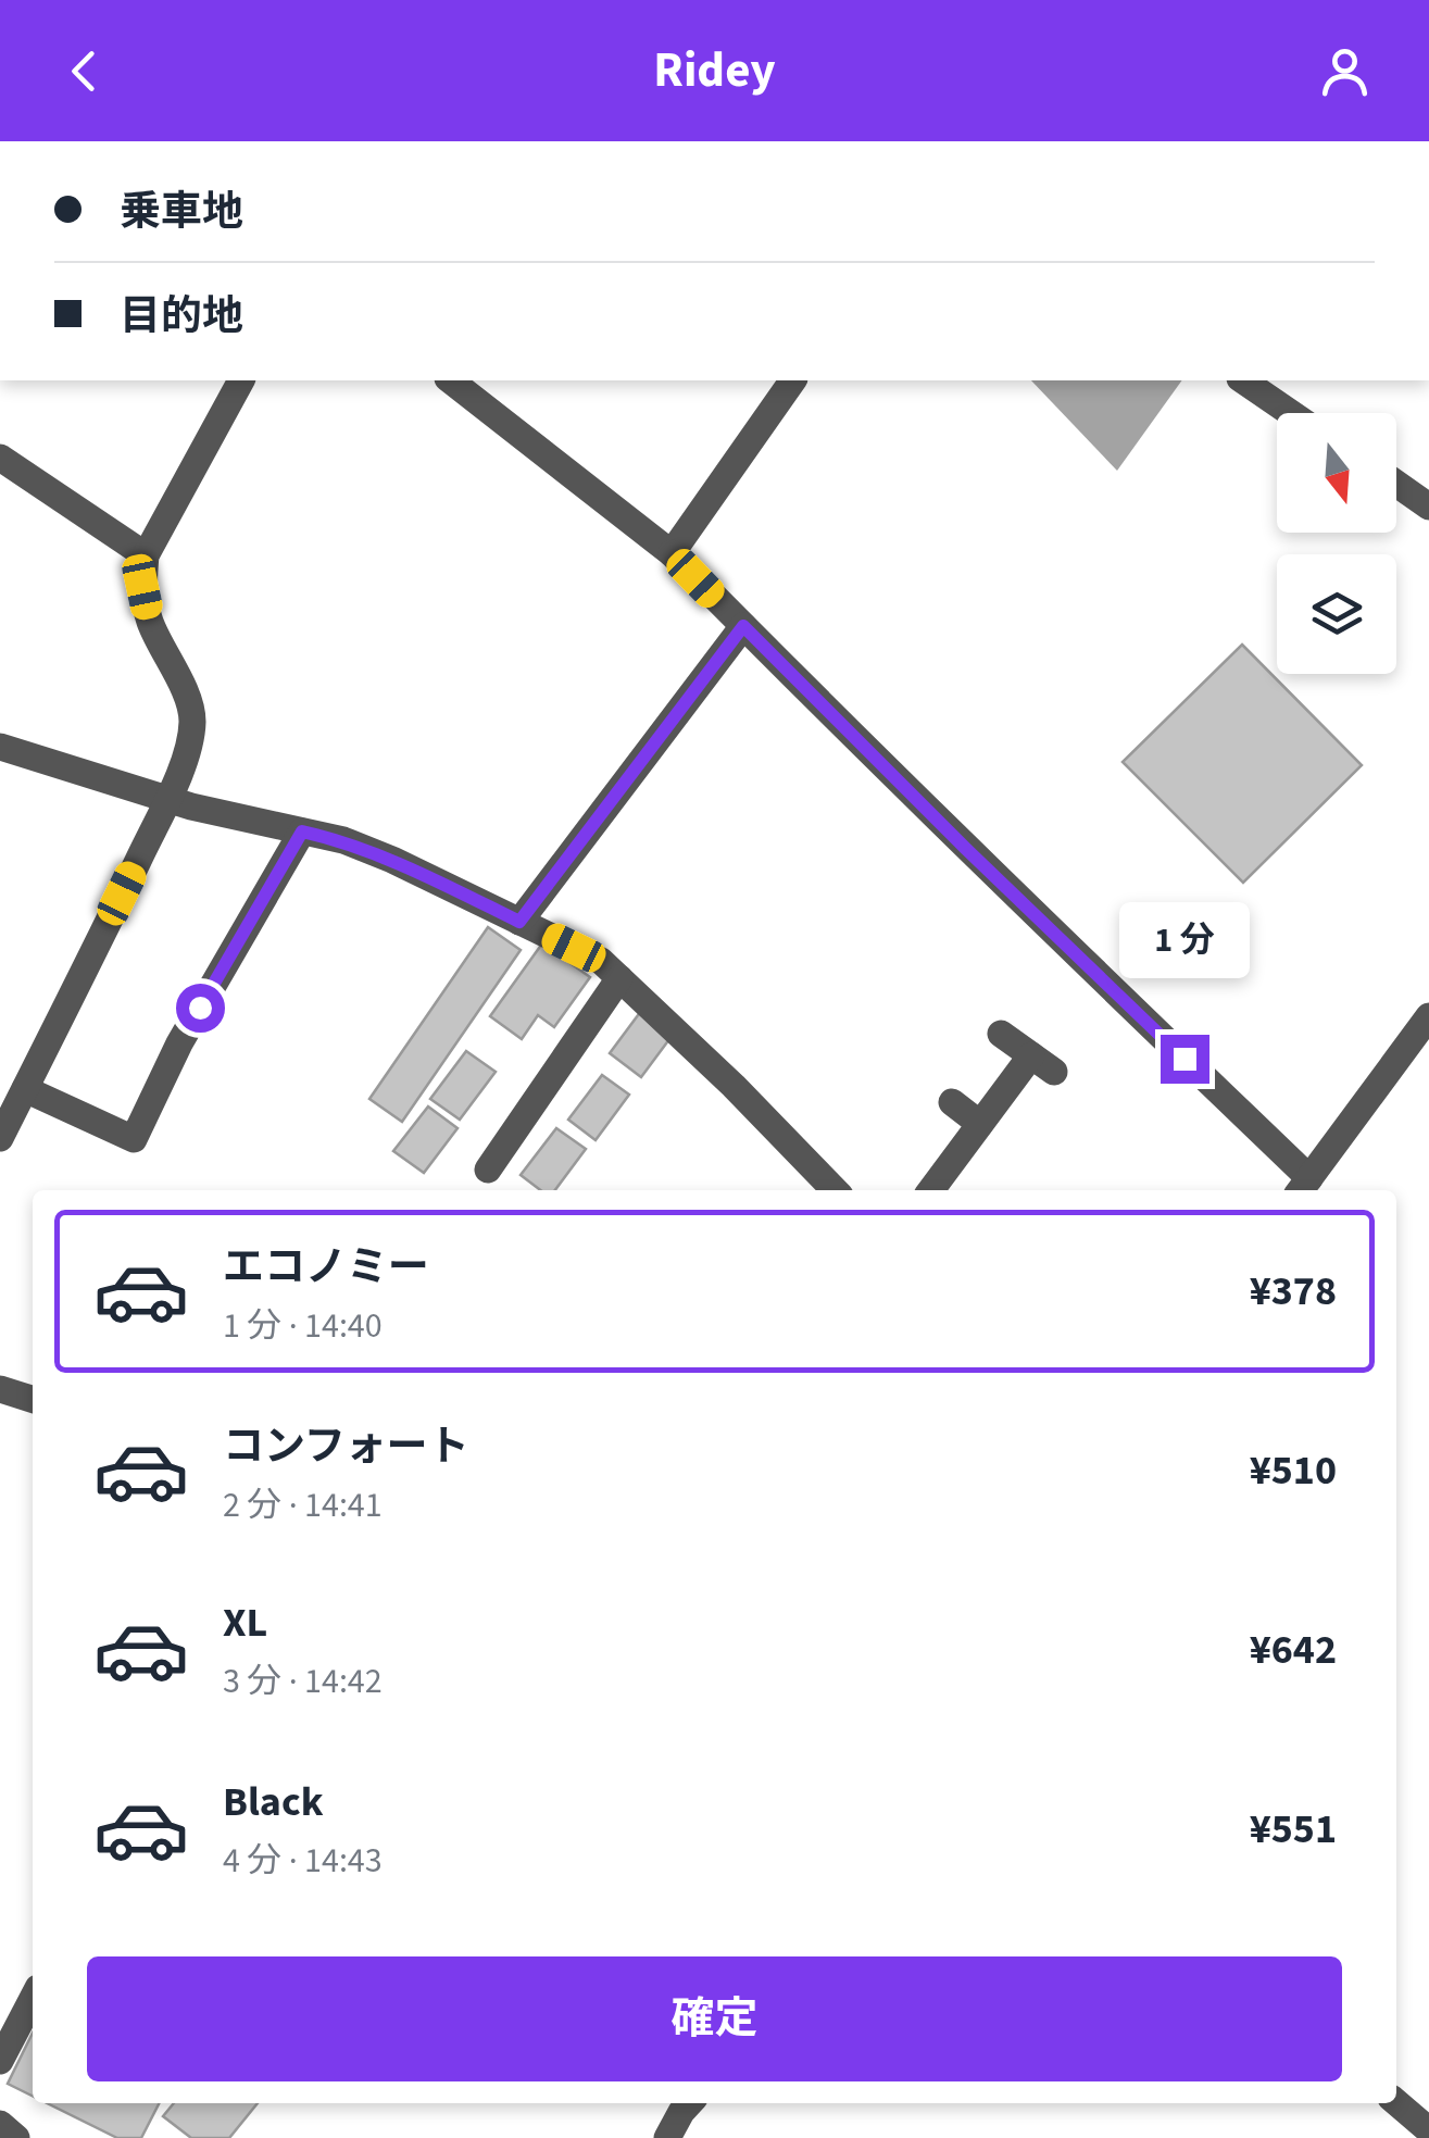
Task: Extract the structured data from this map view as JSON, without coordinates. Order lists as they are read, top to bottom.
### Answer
{
  "north": "bottom",
  "page": {
    "header": "Ridey",
    "banner": ["乗車地", "目的地"],
    "bubble": "1 分",
    "list": [
      {
        "name": "エコノミー",
        "note": "1 分 · 14:40",
        "value": "¥378"
      },
      {
        "name": "コンフォート",
        "note": "2 分 · 14:41",
        "value": "¥510"
      },
      {
        "name": "XL",
        "note": "3 分 · 14:42",
        "value": "¥642"
      },
      {
        "name": "Black",
        "note": "4 分 · 14:43",
        "value": "¥551"
      }
    ],
    "buttons": "確定"
  }
}
